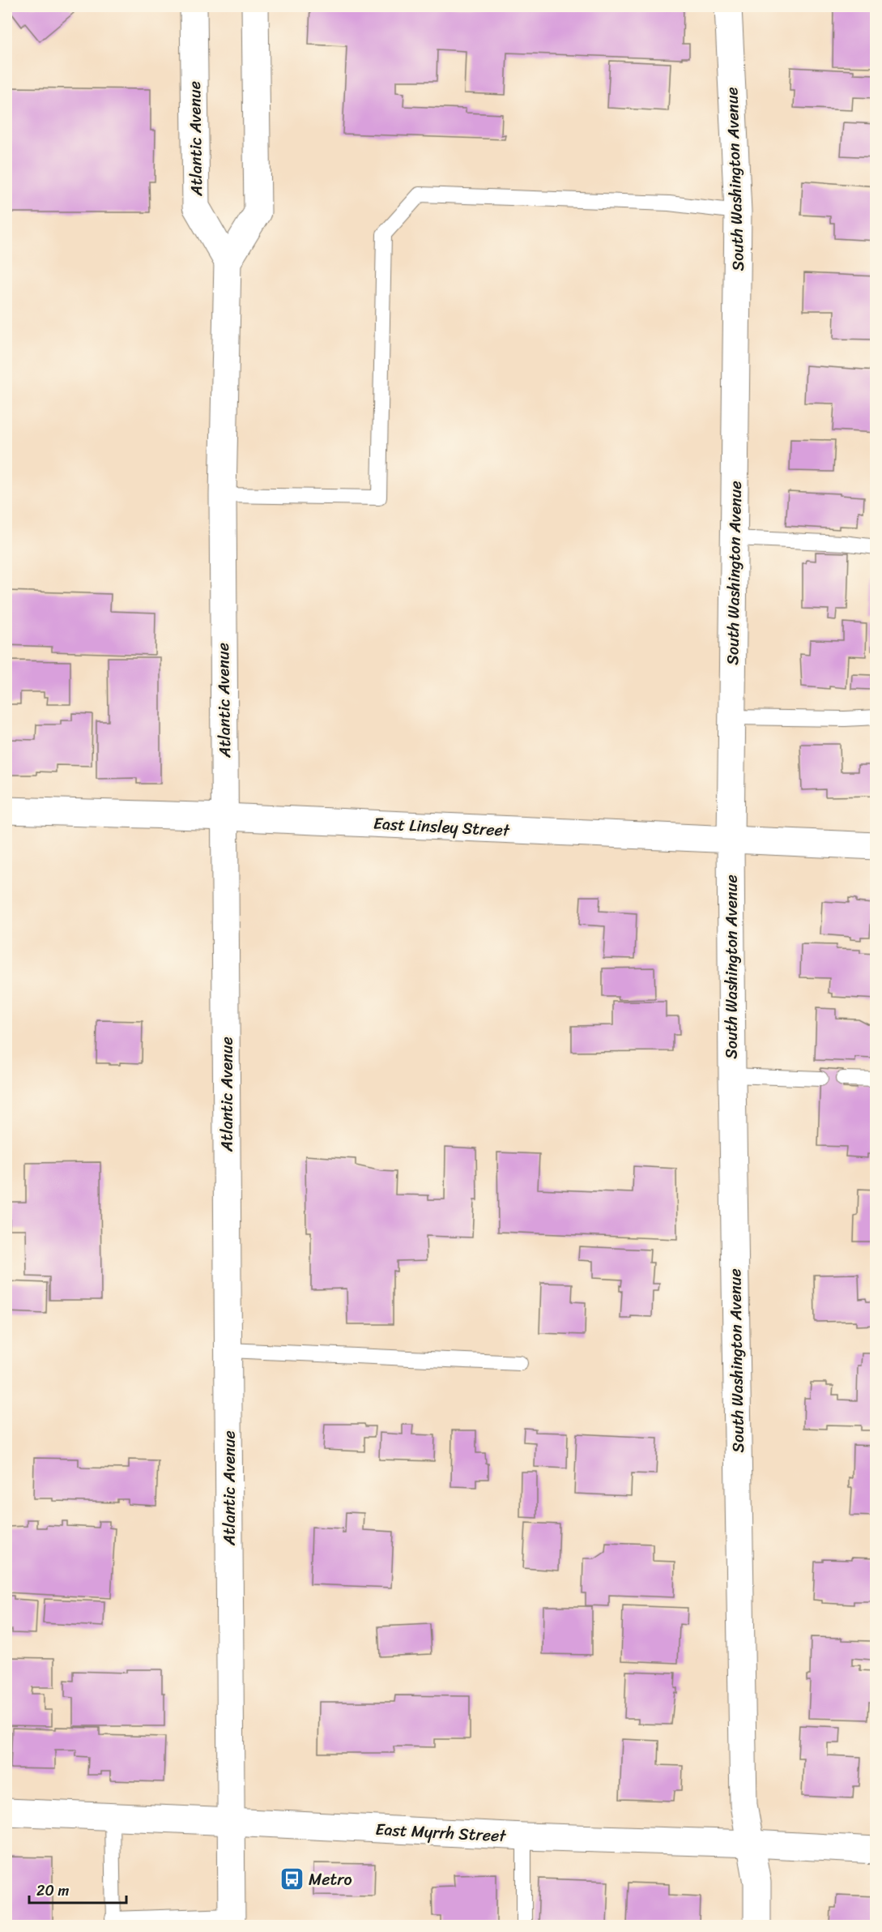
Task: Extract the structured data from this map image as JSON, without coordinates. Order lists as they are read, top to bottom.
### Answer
{
  "streets": {
    "street": [
      "Atlantic Avenue",
      "South Washington Avenue",
      "East Linsley Street",
      "East Myrrh Street"
    ]
  },
  "crossings": [
    ["Atlantic Avenue", "East Linsley Street"],
    ["Atlantic Avenue", "East Myrrh Street"],
    ["South Washington Avenue", "East Linsley Street"],
    ["South Washington Avenue", "East Myrrh Street"]
  ],
  "places": {
    "bus stop": ["Metro"]
  },
  "scale_bar": "20 m"
}
